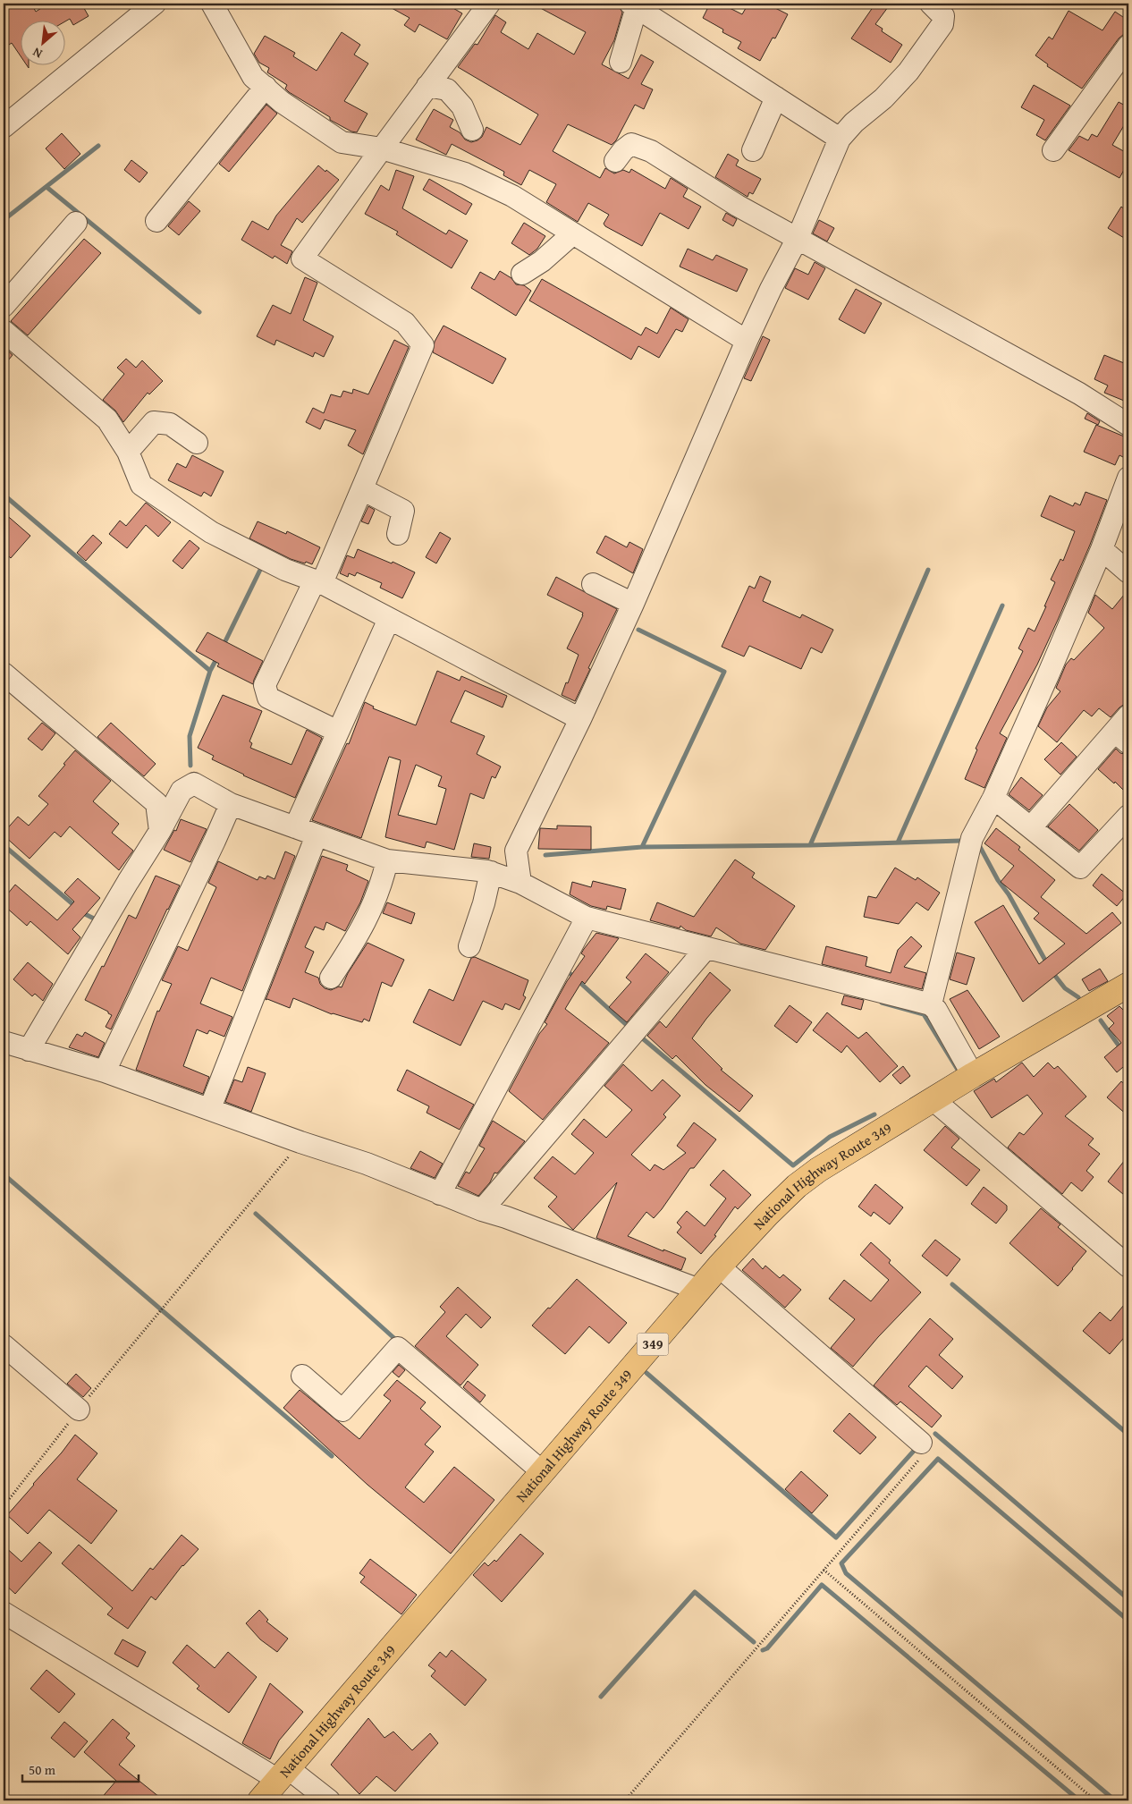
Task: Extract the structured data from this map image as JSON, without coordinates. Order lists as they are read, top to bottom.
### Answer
{
  "streets": {
    "highway": ["National Highway Route 349", "349"]
  },
  "scale_bar": "50 m",
  "north": "bottom left"
}
